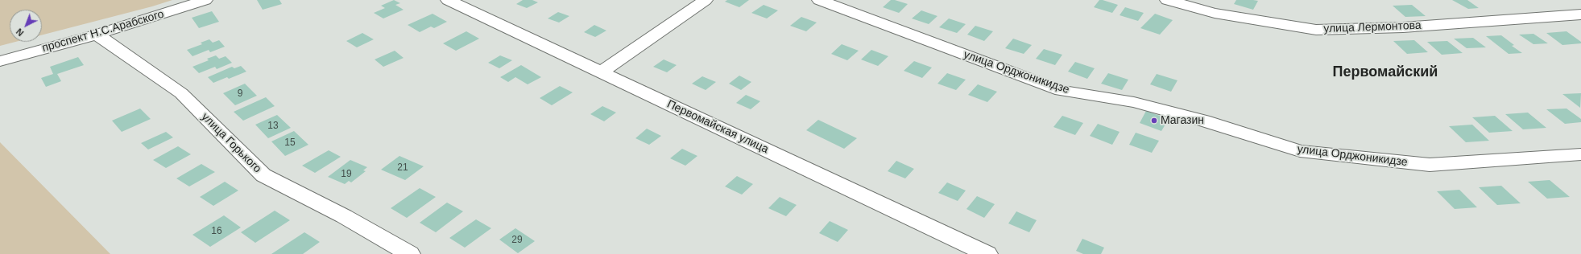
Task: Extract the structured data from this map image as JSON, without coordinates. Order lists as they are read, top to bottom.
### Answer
{
  "streets": {
    "street": [
      "улица Лермонтова",
      "проспект Н.С.Арабского",
      "улица Орджоникидзе",
      "Первомайская улица",
      "улица Горького"
    ]
  },
  "crossings": [
    ["проспект Н.С.Арабского", "улица Горького"]
  ],
  "districts": ["Первомайский"],
  "places": ["Магазин"],
  "house_numbers": [
    "9",
    "13",
    "15",
    "21",
    "19",
    "16",
    "29"
  ],
  "north": "bottom left"
}
